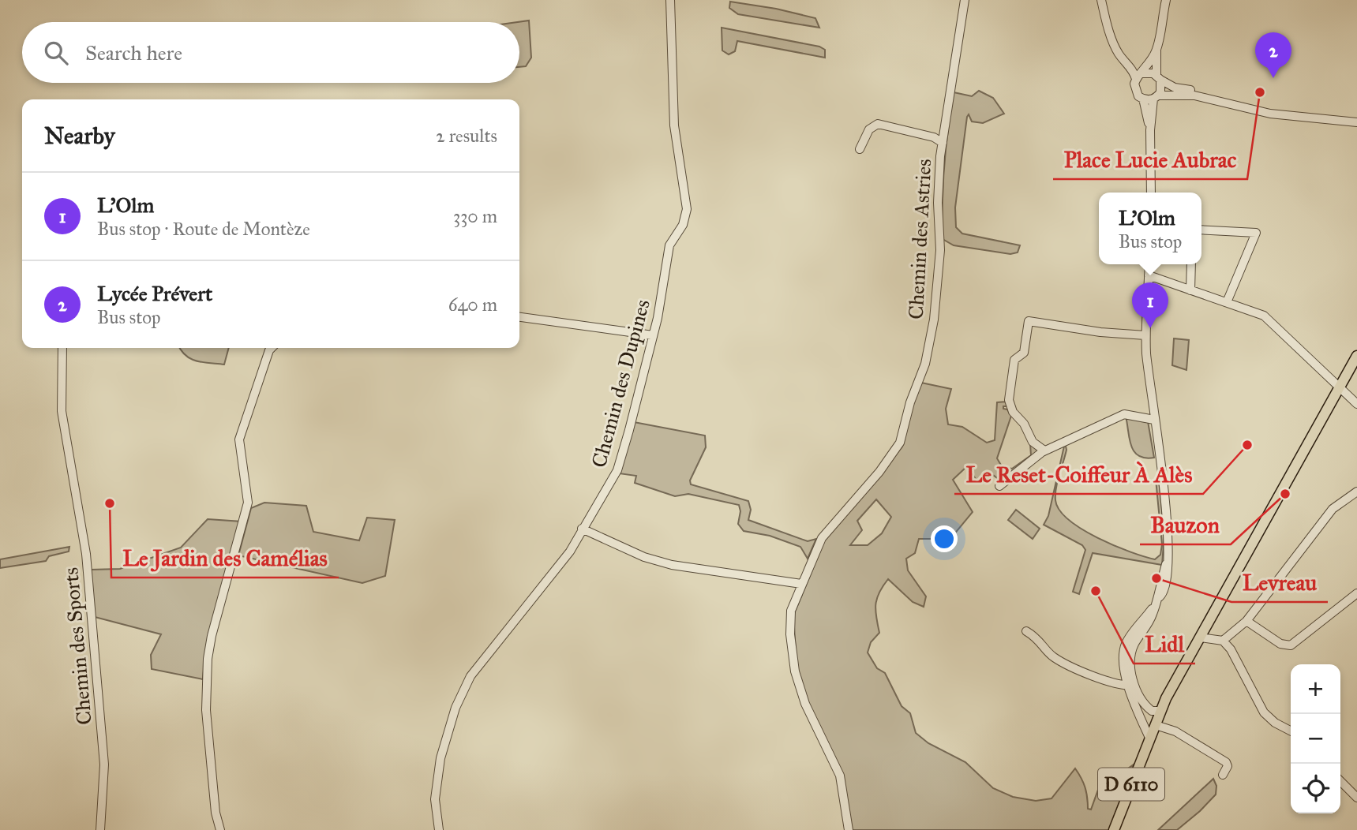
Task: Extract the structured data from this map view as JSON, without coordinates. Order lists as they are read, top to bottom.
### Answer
{
  "streets": {
    "main road": ["D 6110"],
    "street": ["Chemin des Astries", "Chemin des Dupines", "Chemin des Sports"]
  },
  "places": [
    "Place Lucie Aubrac",
    "Le Reset-Coiffeur À Alès",
    "Bauzon",
    "Le Jardin des Camélias",
    "Levreau",
    "Lidl"
  ],
  "page": {
    "search": "Search here",
    "pins": ["2", "1"],
    "heading": ["Nearby", "2 results"],
    "list": [
      {
        "mark": "1",
        "name": "L'Olm",
        "note": "Bus stop · Route de Montèze",
        "value": "330 m"
      },
      {
        "mark": "2",
        "name": "Lycée Prévert",
        "note": "Bus stop",
        "value": "640 m"
      }
    ],
    "popup": ["L'Olm", "Bus stop"],
    "map_buttons": ["+", "−"]
  }
}
